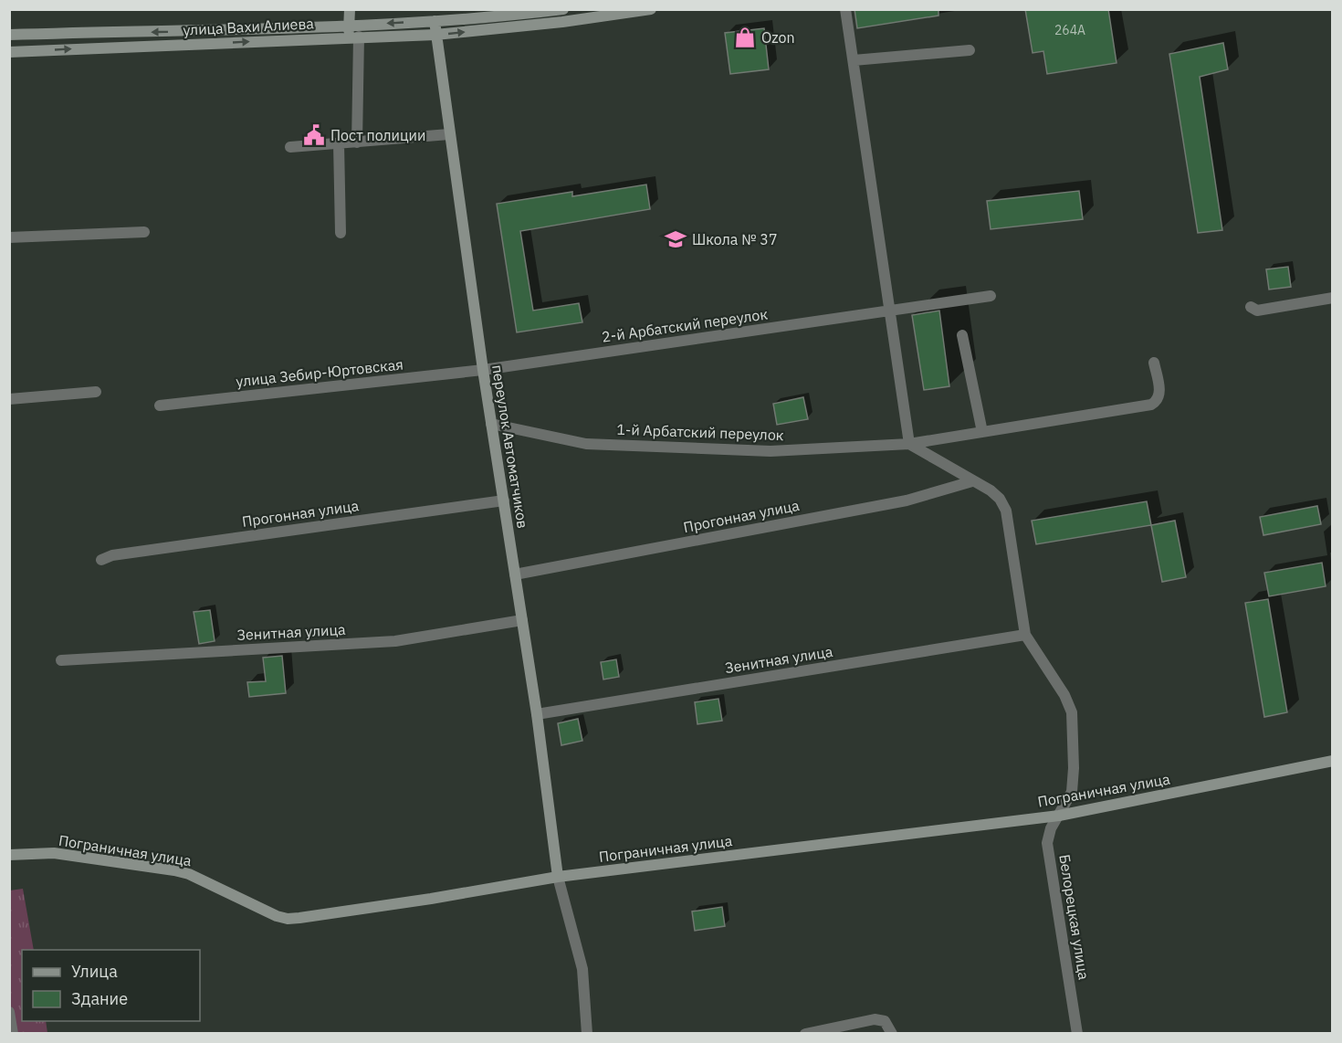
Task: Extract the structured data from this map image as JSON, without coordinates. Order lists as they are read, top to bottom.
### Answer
{
  "streets": {
    "street": [
      "улица Вахи Алиева",
      "2-й Арбатский переулок",
      "улица Зебир-Юртовская",
      "1-й Арбатский переулок",
      "переулок Автоматчиков",
      "Прогонная улица",
      "Зенитная улица",
      "Пограничная улица",
      "Белорецкая улица"
    ]
  },
  "crossings": [
    ["улица Вахи Алиева", "переулок Автоматчиков"],
    ["2-й Арбатский переулок", "улица Зебир-Юртовская"],
    ["2-й Арбатский переулок", "переулок Автоматчиков"],
    ["улица Зебир-Юртовская", "переулок Автоматчиков"],
    ["1-й Арбатский переулок", "переулок Автоматчиков"],
    ["переулок Автоматчиков", "Прогонная улица"],
    ["переулок Автоматчиков", "Зенитная улица"],
    ["переулок Автоматчиков", "Пограничная улица"],
    ["Прогонная улица", "Белорецкая улица"],
    ["Зенитная улица", "Белорецкая улица"],
    ["Пограничная улица", "Белорецкая улица"]
  ],
  "places": {
    "shop": ["Ozon"],
    "public building": ["Пост полиции"],
    "school or university": ["Школа № 37"]
  },
  "house_numbers": ["264А"],
  "legend": ["Улица", "Здание"]
}
